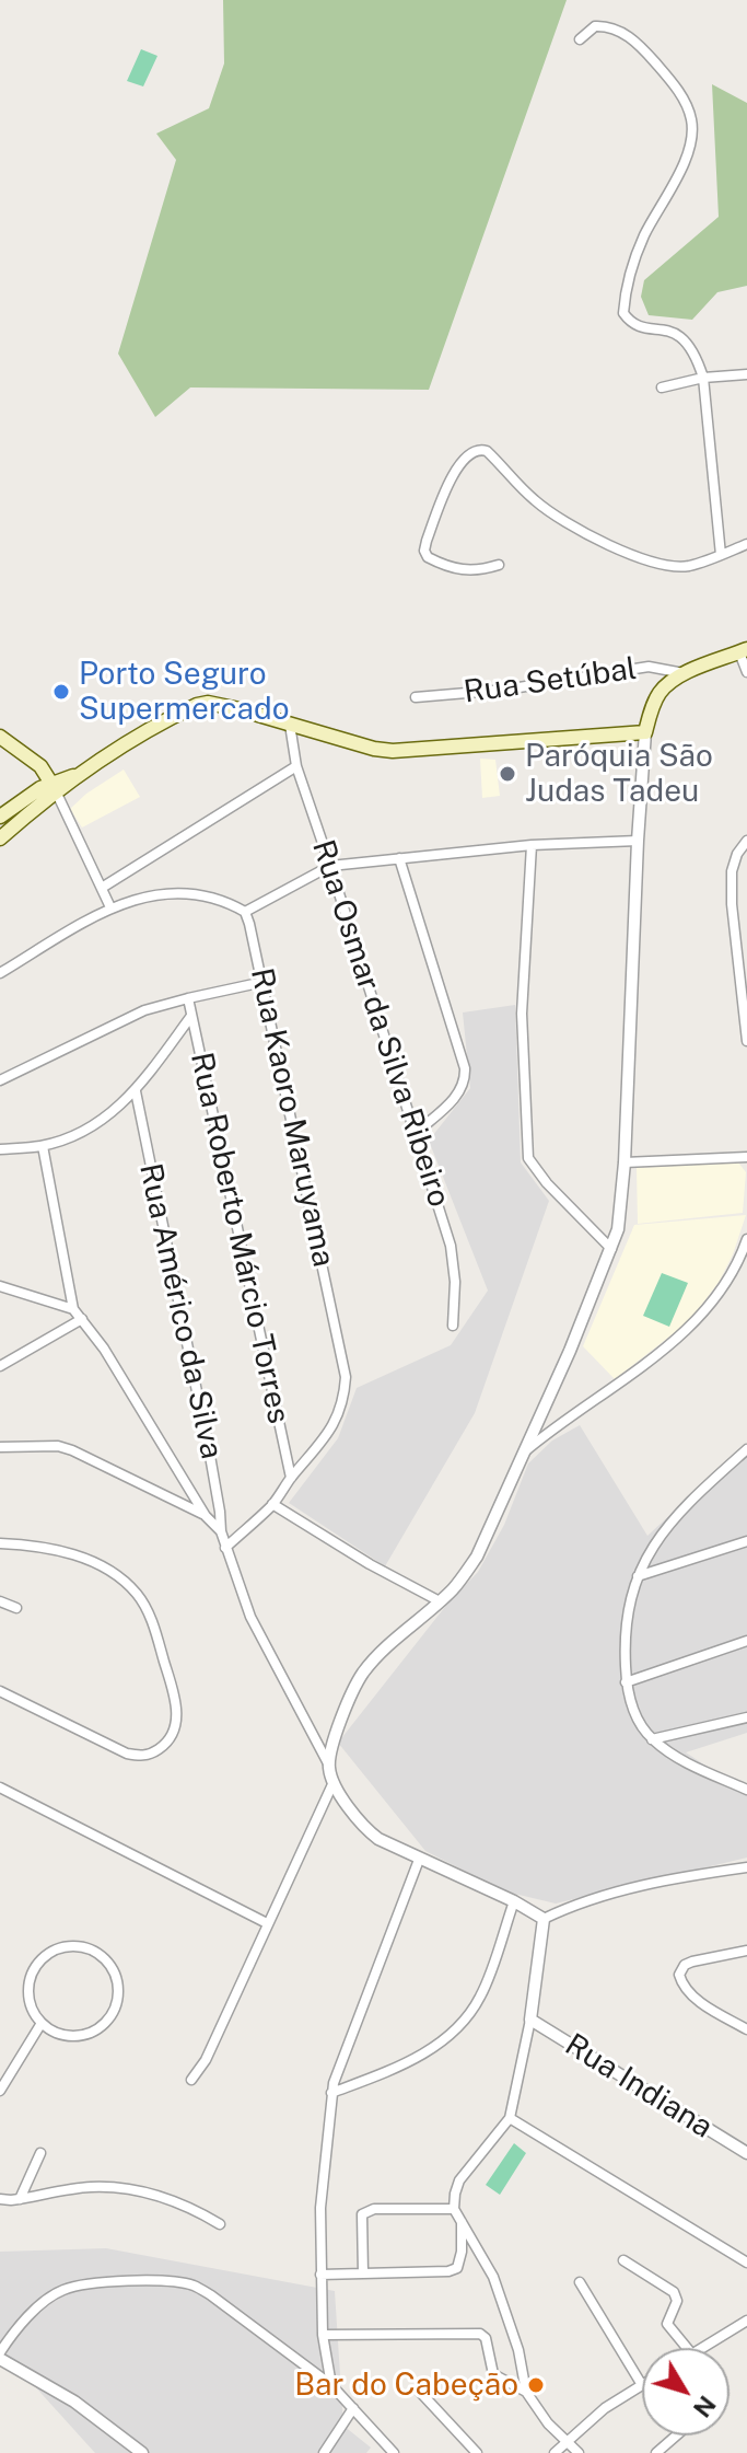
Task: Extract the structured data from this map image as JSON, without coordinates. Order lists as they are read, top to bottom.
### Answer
{
  "streets": {
    "street": [
      "Rua Setúbal",
      "Rua Osmar da Silva Ribeiro",
      "Rua Kaoro Maruyama",
      "Rua Roberto Márcio Torres",
      "Rua Américo da Silva",
      "Rua Indiana"
    ]
  },
  "crossings": [
    ["Rua Kaoro Maruyama", "Rua Roberto Márcio Torres"],
    ["Rua Kaoro Maruyama", "Rua Américo da Silva"]
  ],
  "places": ["Porto Seguro Supermercado", "Paróquia São Judas Tadeu", "Bar do Cabeção"],
  "north": "bottom right"
}
